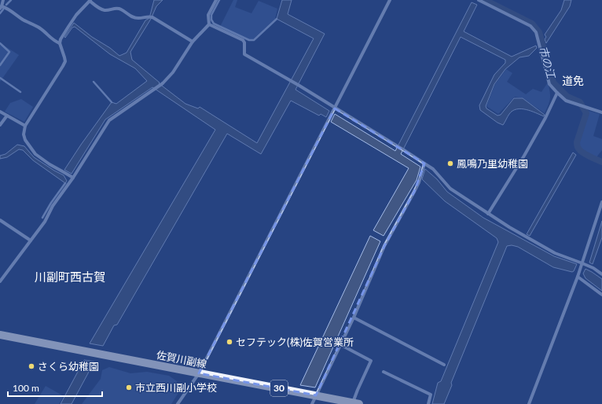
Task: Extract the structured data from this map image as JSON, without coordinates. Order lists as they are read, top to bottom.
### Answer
{
  "streets": {
    "main road": ["佐賀川副線", "30"]
  },
  "districts": ["道免", "川副町西古賀"],
  "water": ["市の江"],
  "places": [
    "鳳鳴乃里幼稚園",
    "セフテック(株)佐賀営業所",
    "さくら幼稚園",
    "市立西川副小学校"
  ],
  "scale_bar": "100 m"
}
